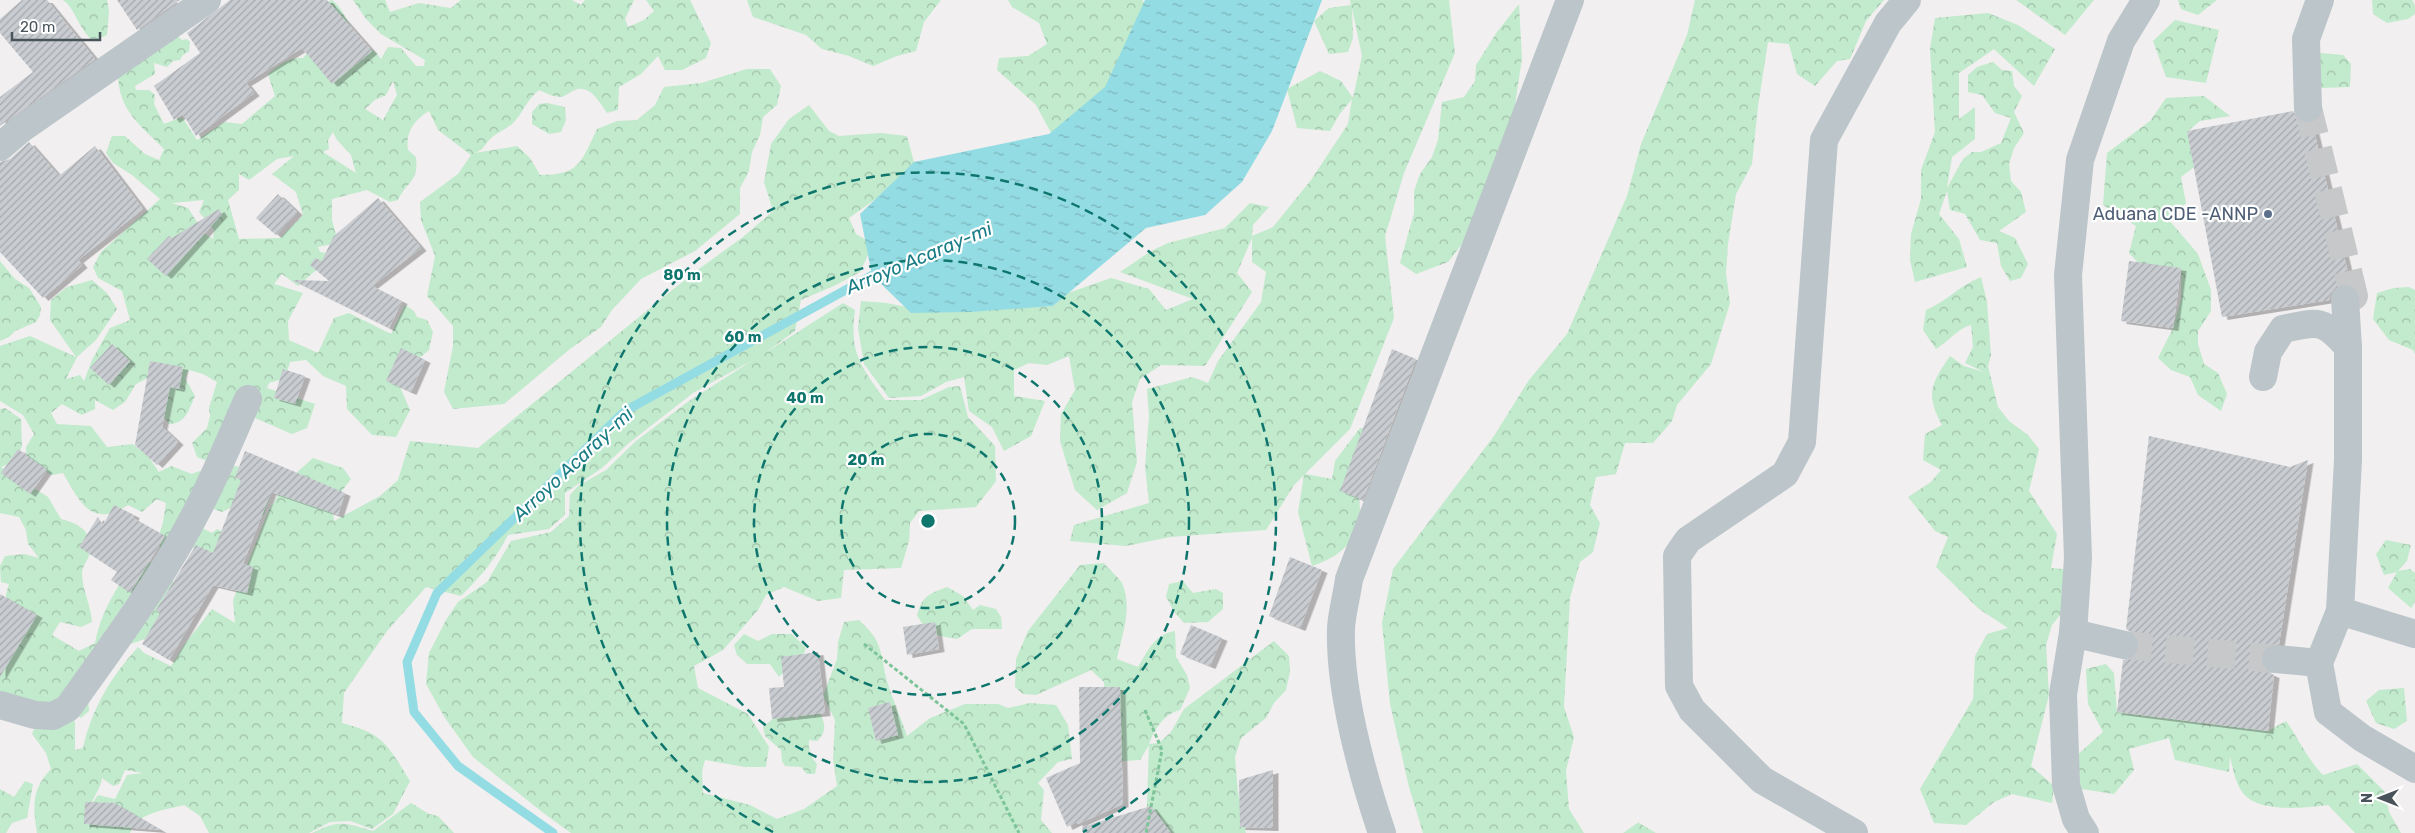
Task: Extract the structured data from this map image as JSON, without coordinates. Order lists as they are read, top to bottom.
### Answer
{
  "water": ["Arroyo Acaray-mi"],
  "places": ["Aduana CDE -ANNP"],
  "scale_bar": "20 m",
  "north": "left",
  "rings": [
    "80 m",
    "60 m",
    "40 m",
    "20 m"
  ]
}
